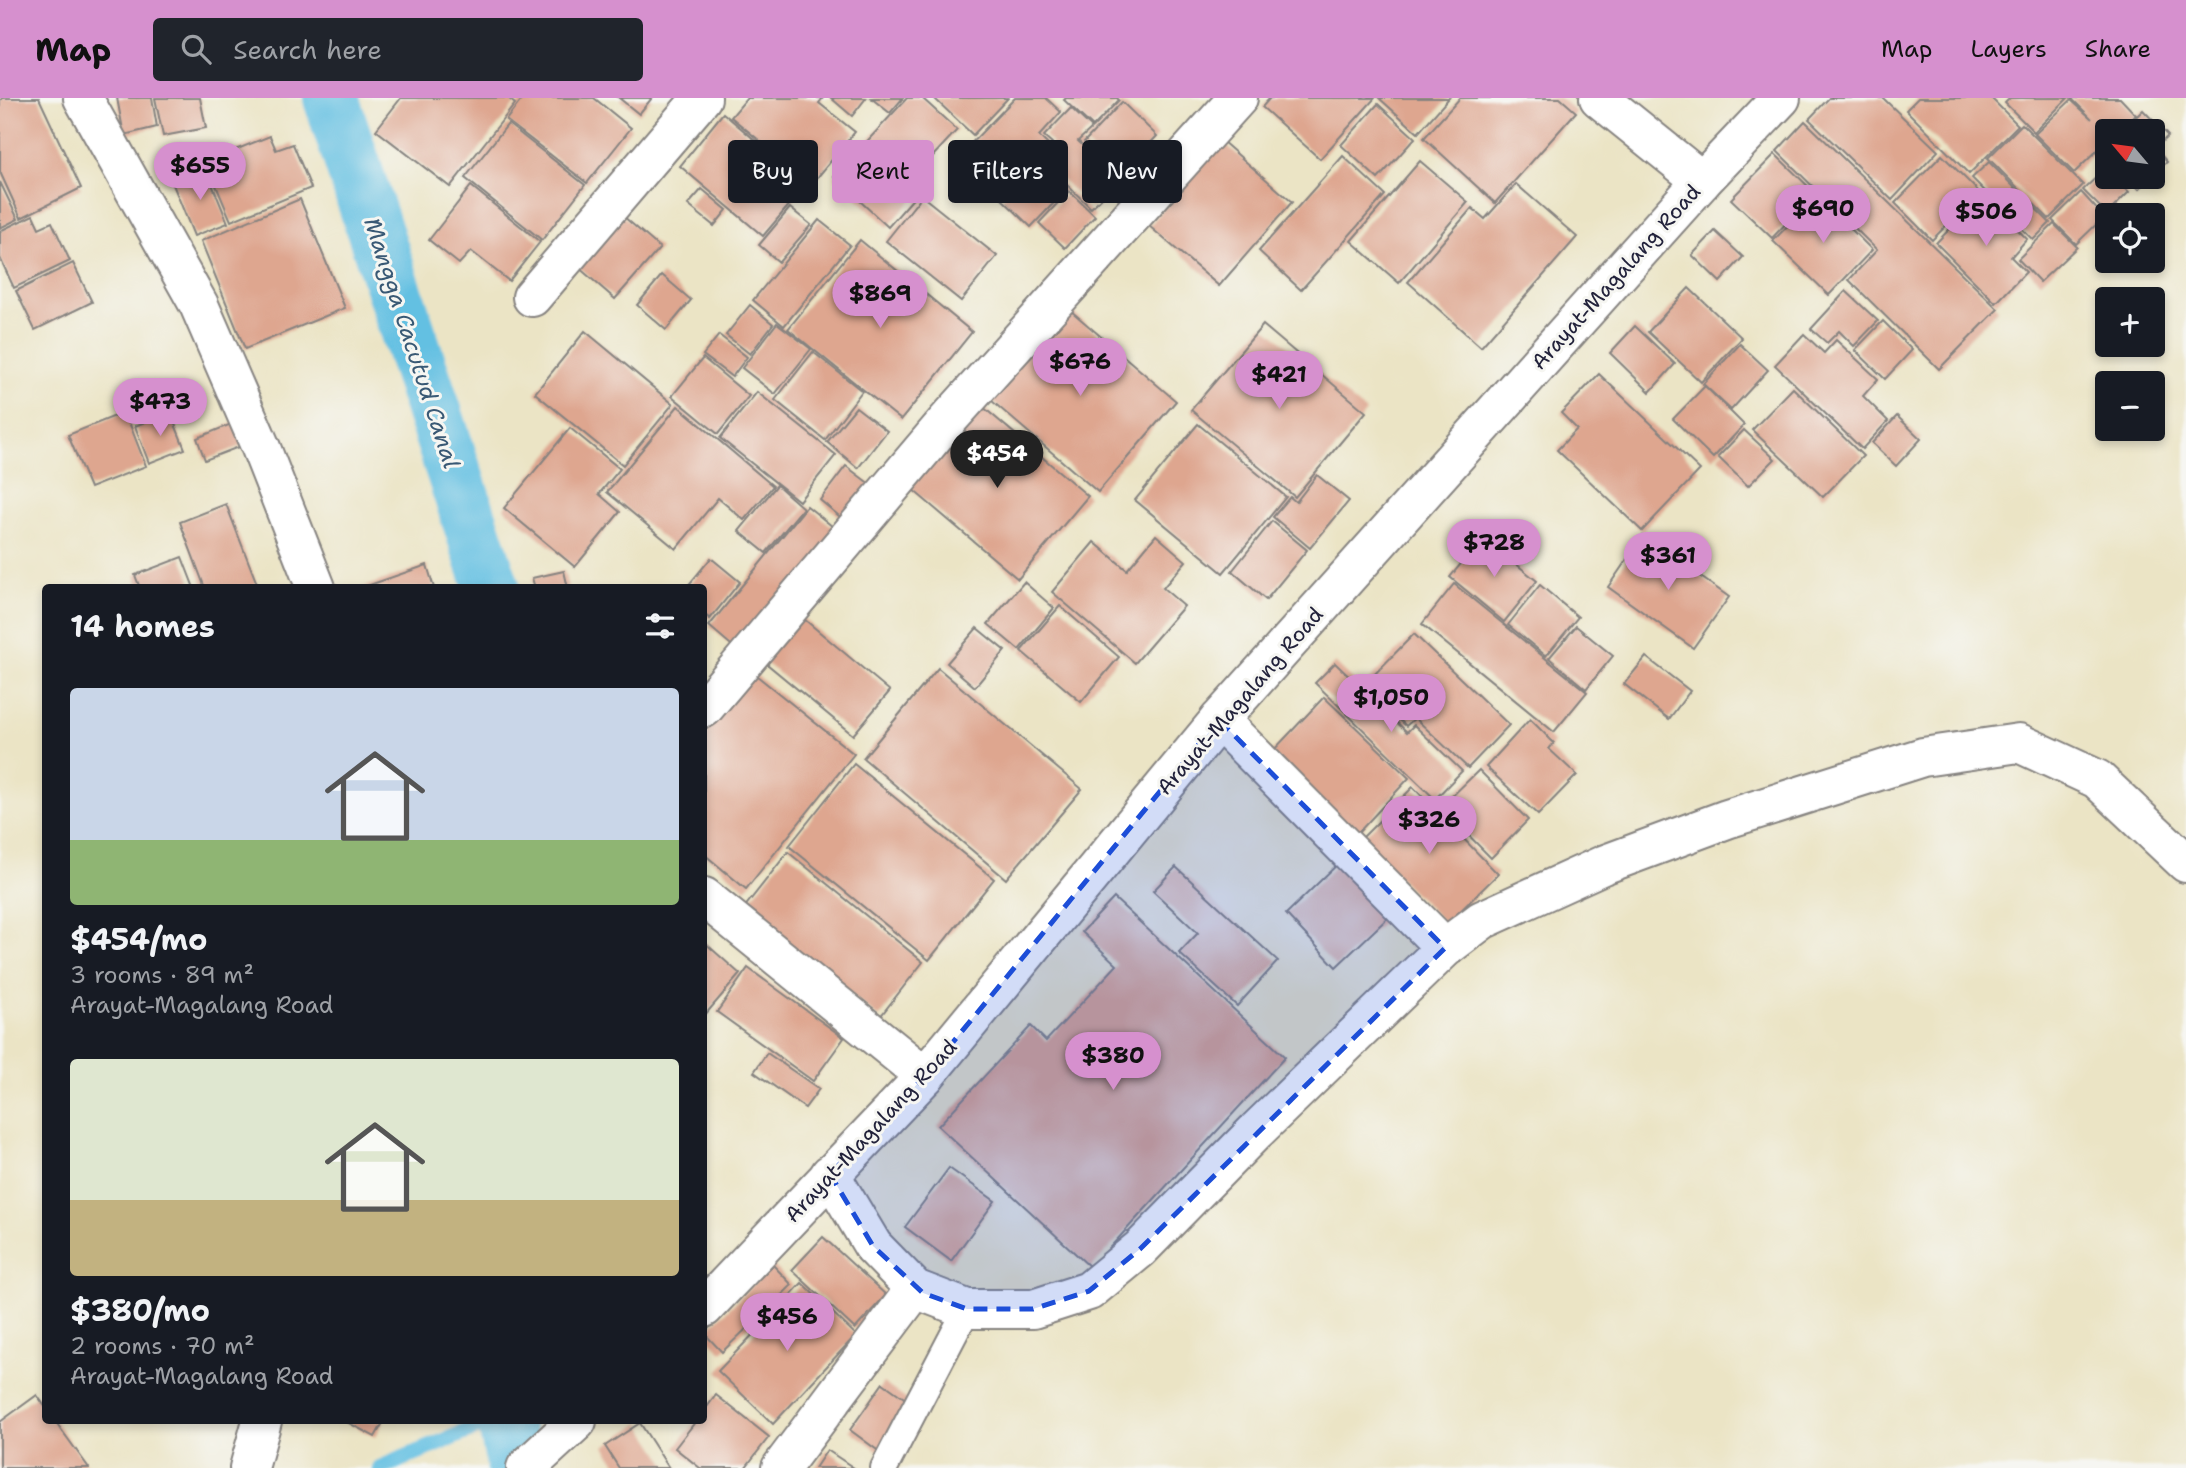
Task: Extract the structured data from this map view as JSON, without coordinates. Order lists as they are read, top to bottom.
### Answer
{
  "streets": {
    "street": ["Arayat-Magalang Road"]
  },
  "water": ["Mangga Cacutud Canal"],
  "north": "top left",
  "page": {
    "header": "Map",
    "search": "Search here",
    "nav": ["Map", "Layers", "Share"],
    "map_buttons": ["+", "−"],
    "chip": [
      "Buy",
      "Rent",
      "Filters",
      "New"
    ],
    "price": [
      "$655",
      "$690",
      "$506",
      "$869",
      "$676",
      "$421",
      "$473",
      "$454",
      "$728",
      "$361",
      "$1,050",
      "$326",
      "$380",
      "$456"
    ],
    "heading": "14 homes",
    "list": [
      {
        "name": "$454/mo",
        "note": "3 rooms · 89 m² · Arayat-Magalang Road"
      },
      {
        "name": "$380/mo",
        "note": "2 rooms · 70 m² · Arayat-Magalang Road"
      }
    ]
  }
}
